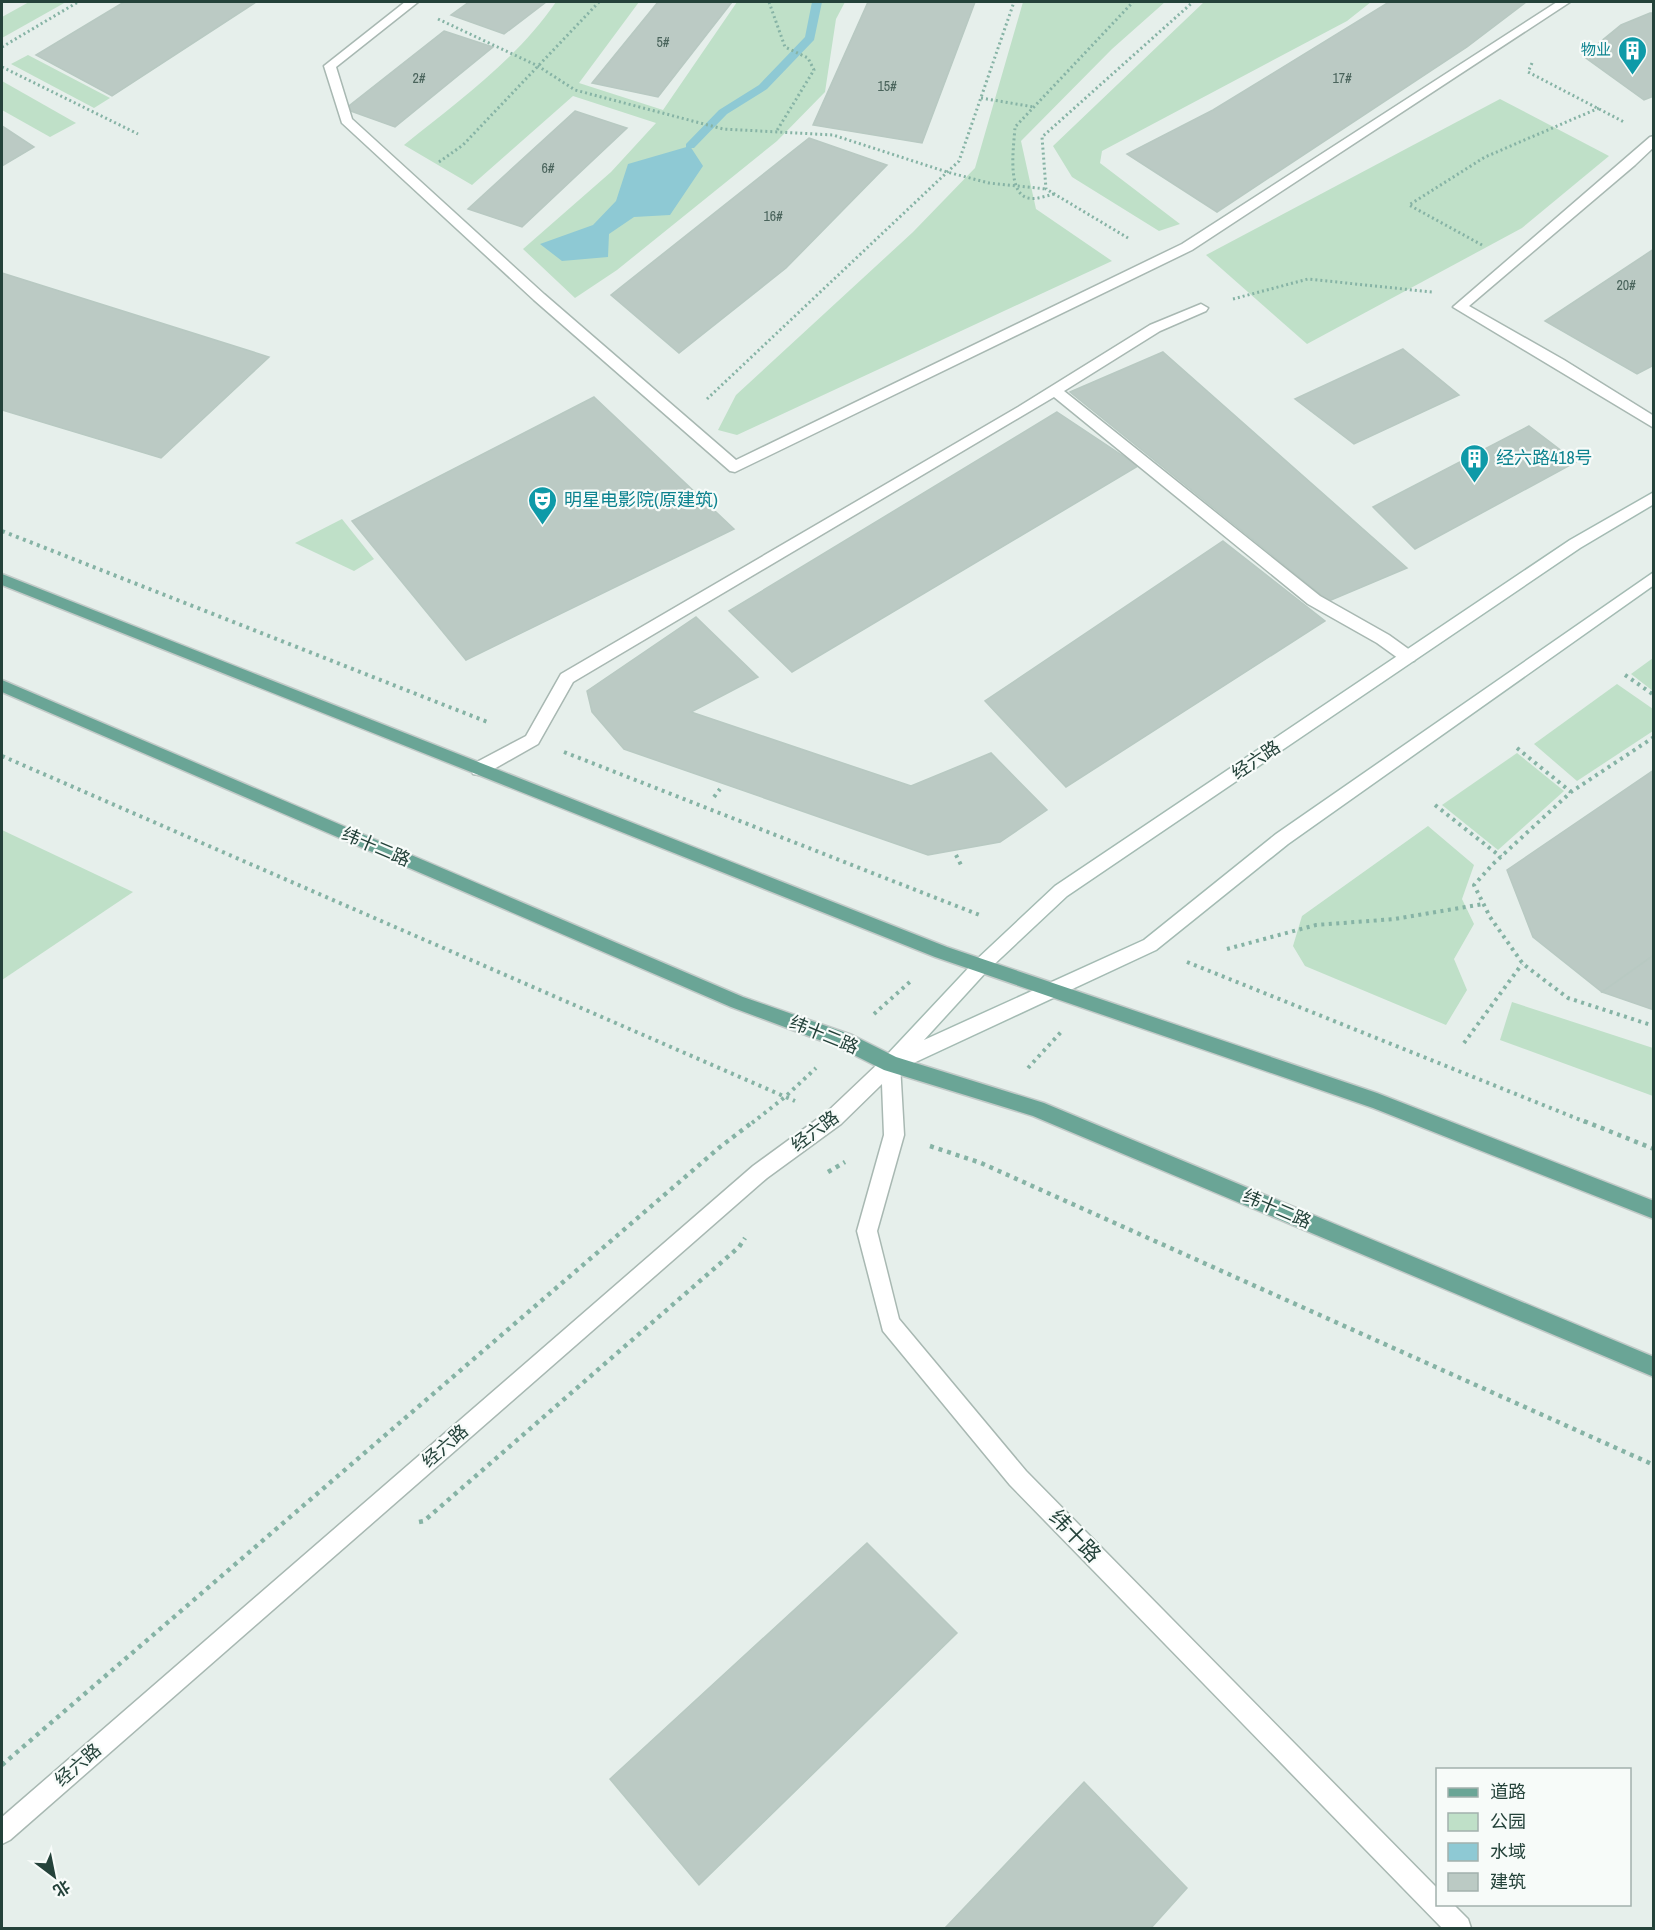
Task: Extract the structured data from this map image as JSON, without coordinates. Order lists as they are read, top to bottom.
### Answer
{
  "streets": {
    "main road": ["纬十二路"],
    "street": ["经六路", "纬十路"]
  },
  "crossings": [
    ["经六路", "纬十二路"],
    ["经六路", "纬十路"],
    ["纬十二路", "纬十路"]
  ],
  "places": {
    "building": ["物业", "经六路418号"],
    "theatre": ["明星电影院(原建筑)"]
  },
  "house_numbers": [
    "5#",
    "2#",
    "17#",
    "15#",
    "6#",
    "16#",
    "20#"
  ],
  "legend": [
    "道路",
    "公园",
    "水域",
    "建筑"
  ],
  "north": "bottom right"
}
